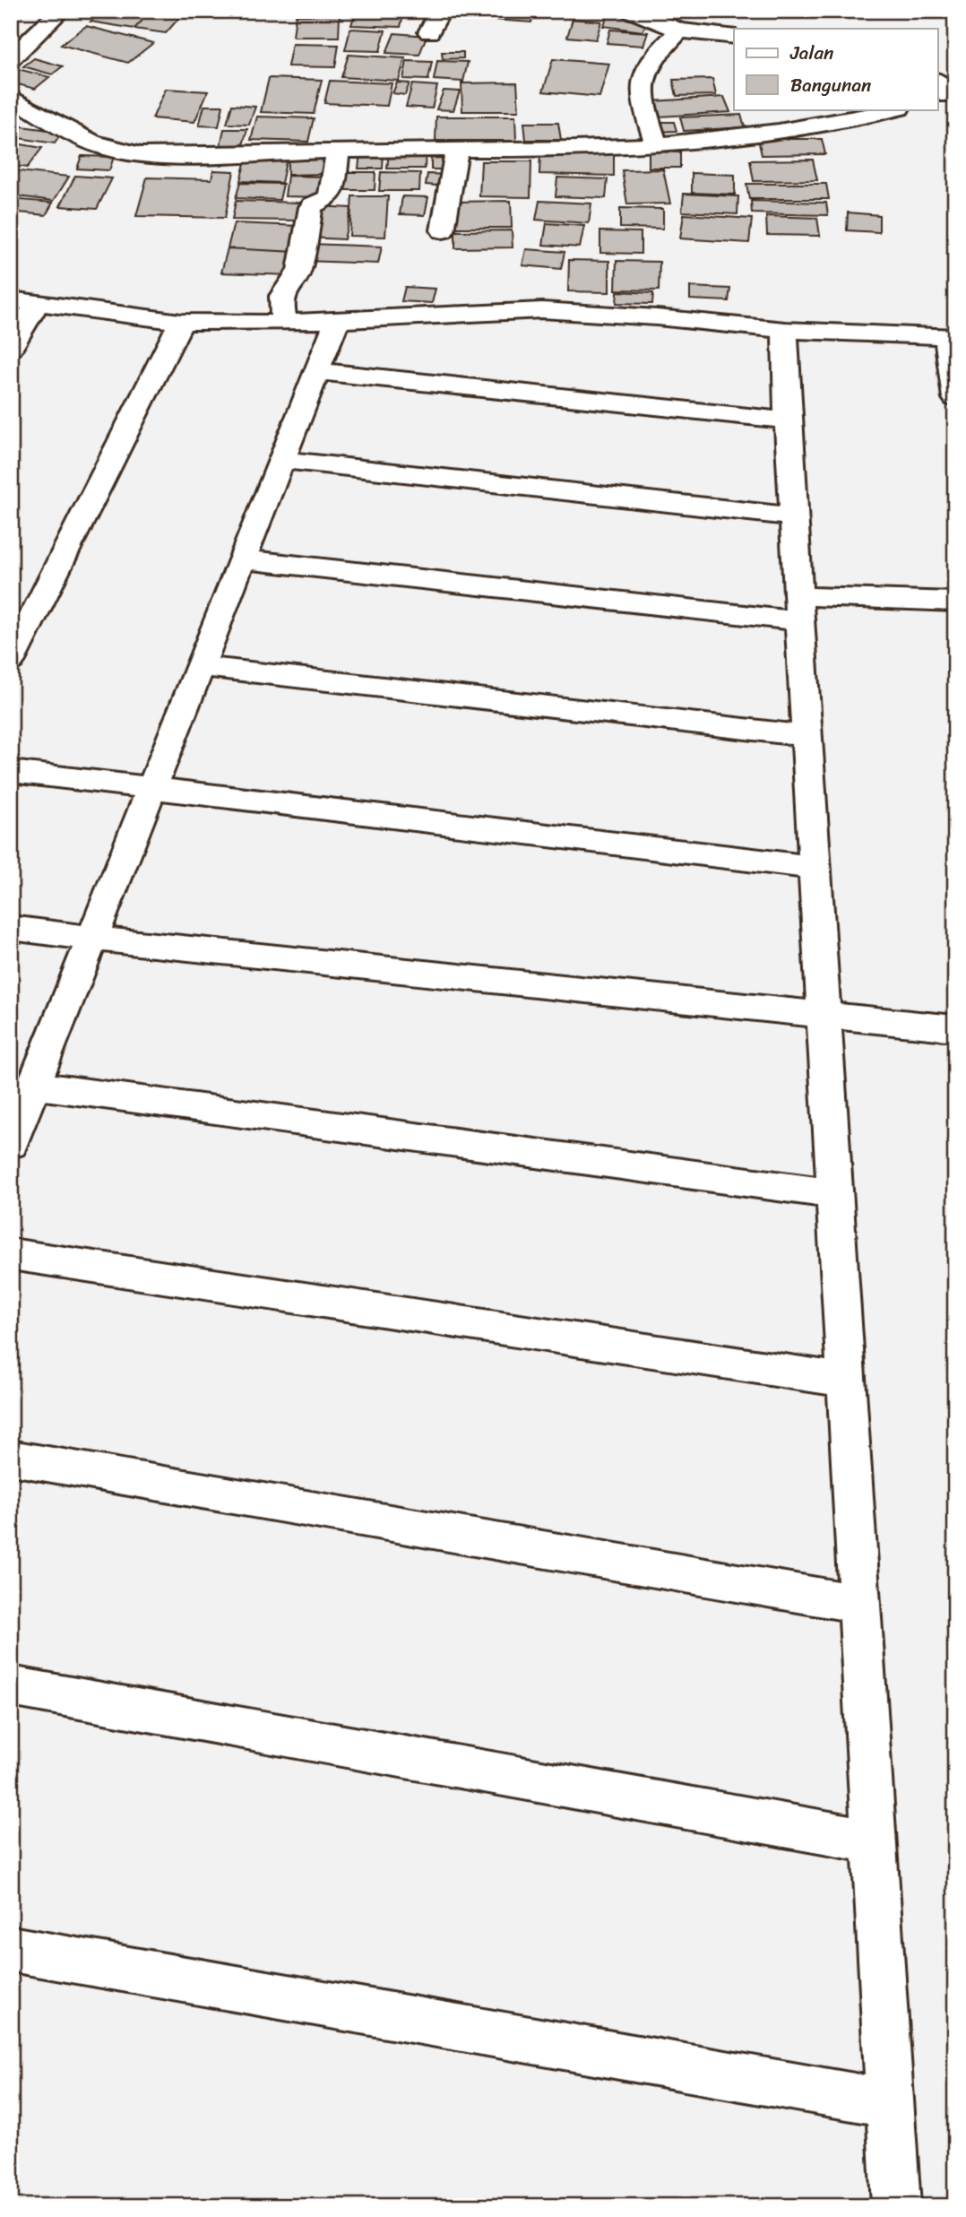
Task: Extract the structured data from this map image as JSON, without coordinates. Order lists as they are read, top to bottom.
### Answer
{
  "legend": ["Jalan", "Bangunan"]
}
